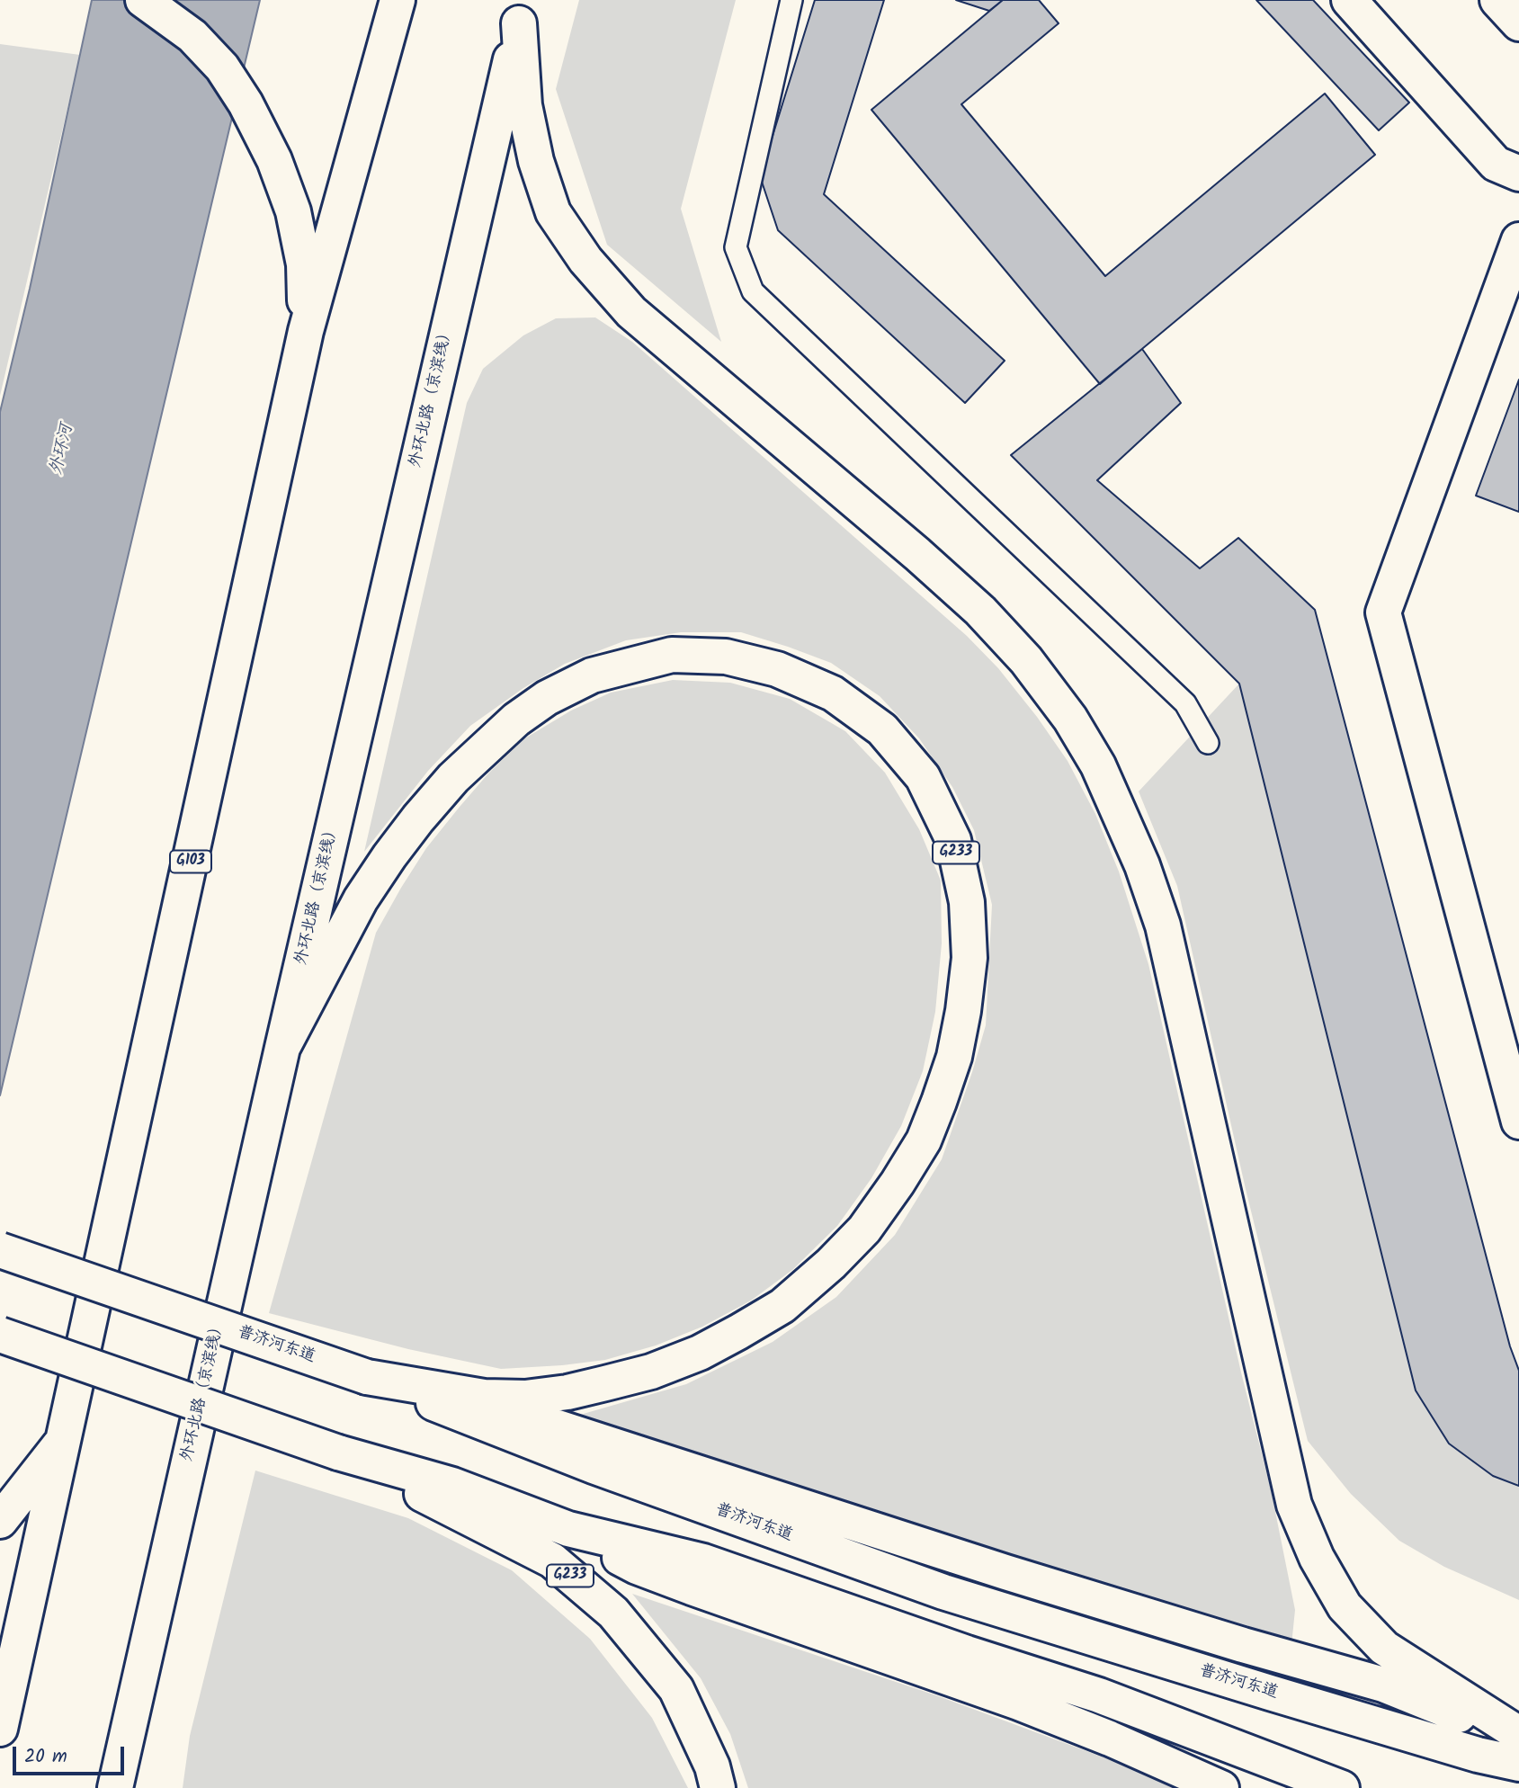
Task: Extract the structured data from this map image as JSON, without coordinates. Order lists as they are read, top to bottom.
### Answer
{
  "streets": {
    "main road": [
      "外环北路（京滨线）",
      "G233",
      "G103",
      "普济河东道"
    ]
  },
  "crossings": [
    ["外环北路（京滨线）", "G233"],
    ["G233", "普济河东道"]
  ],
  "water": ["外环河"],
  "scale_bar": "20 m"
}
